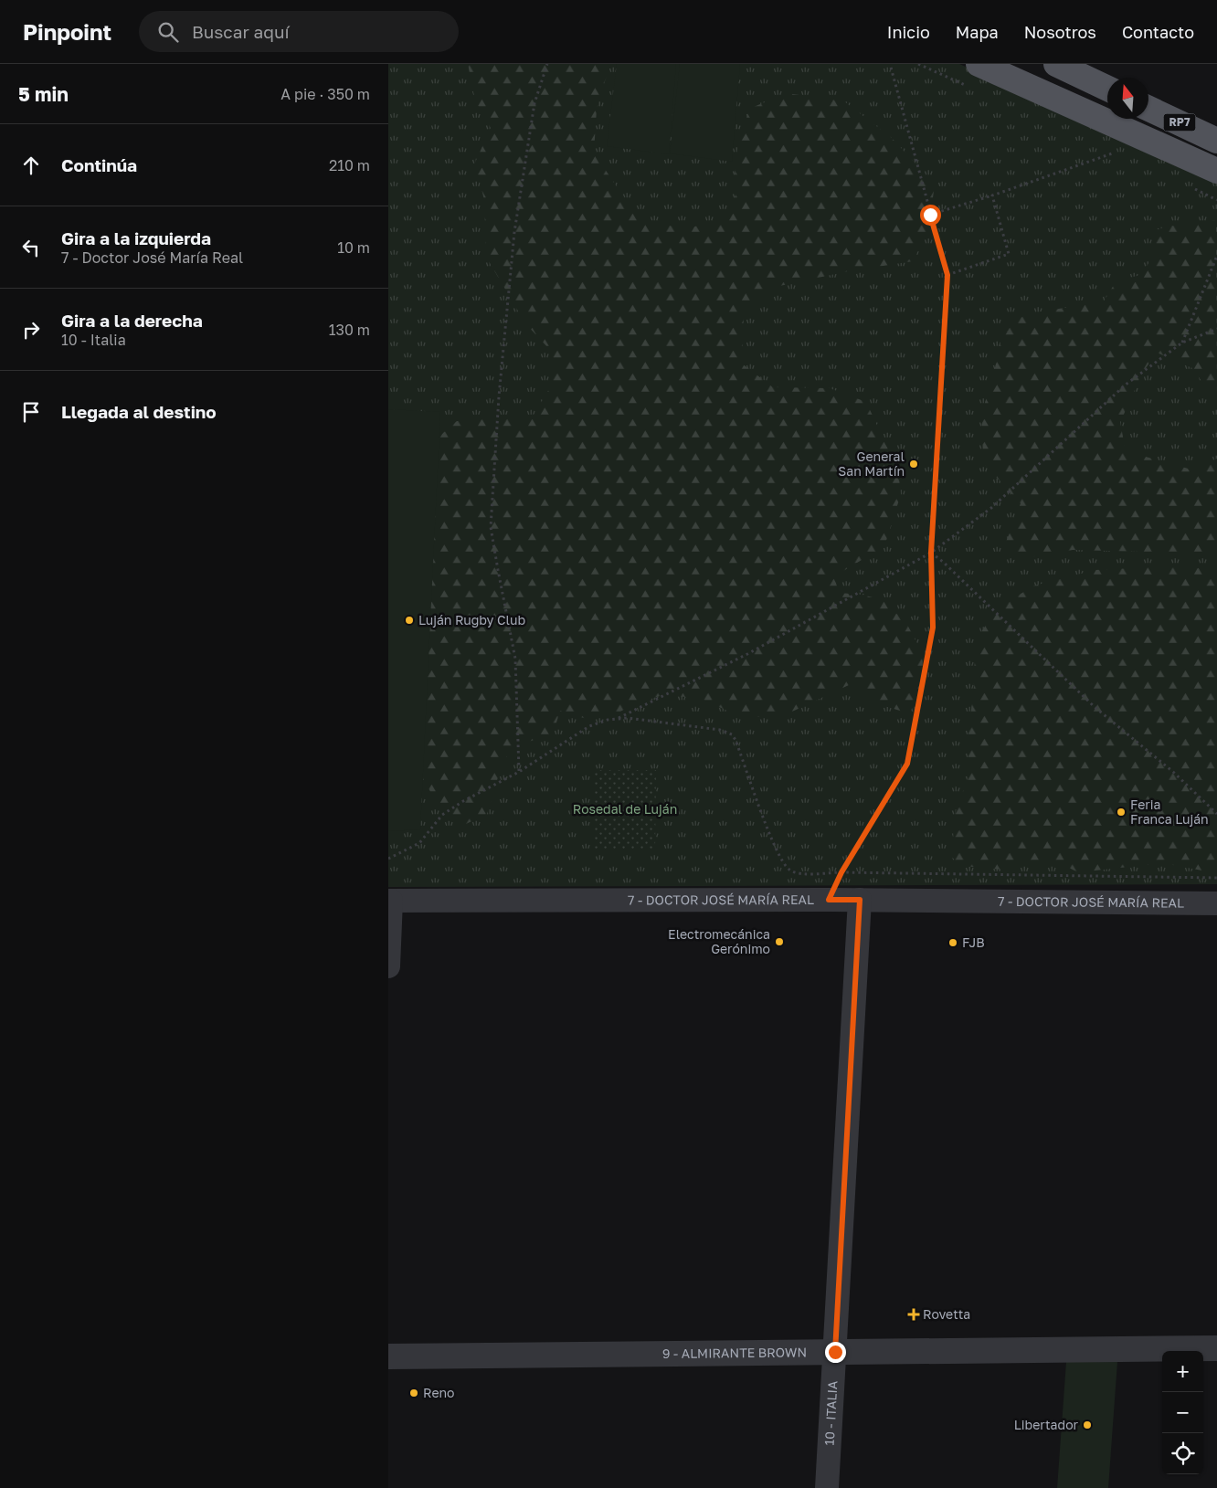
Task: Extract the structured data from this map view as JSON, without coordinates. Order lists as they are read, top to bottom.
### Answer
{
  "streets": {
    "main road": ["RP7"],
    "street": ["7 - DOCTOR JOSÉ MARÍA REAL", "9 - ALMIRANTE BROWN", "10 - ITALIA"]
  },
  "crossings": [
    ["7 - DOCTOR JOSÉ MARÍA REAL", "10 - ITALIA"],
    ["9 - ALMIRANTE BROWN", "10 - ITALIA"]
  ],
  "parks": ["Rosedal de Luján"],
  "places": {
    "other": [
      "General San Martín",
      "Luján Rugby Club",
      "Feria Franca Luján",
      "Electromecánica Gerónimo",
      "FJB",
      "Reno",
      "Libertador"
    ],
    "health": ["Rovetta"]
  },
  "north": "top",
  "page": {
    "header": "Pinpoint",
    "search": "Buscar aquí",
    "nav": [
      "Inicio",
      "Mapa",
      "Nosotros",
      "Contacto"
    ],
    "heading": ["5 min", "A pie · 350 m"],
    "list": [
      ["Continúa", "210 m"],
      ["Gira a la izquierda", "7 - Doctor José María Real", "10 m"],
      ["Gira a la derecha", "10 - Italia", "130 m"],
      "Llegada al destino"
    ],
    "map_buttons": ["+", "−"]
  }
}
